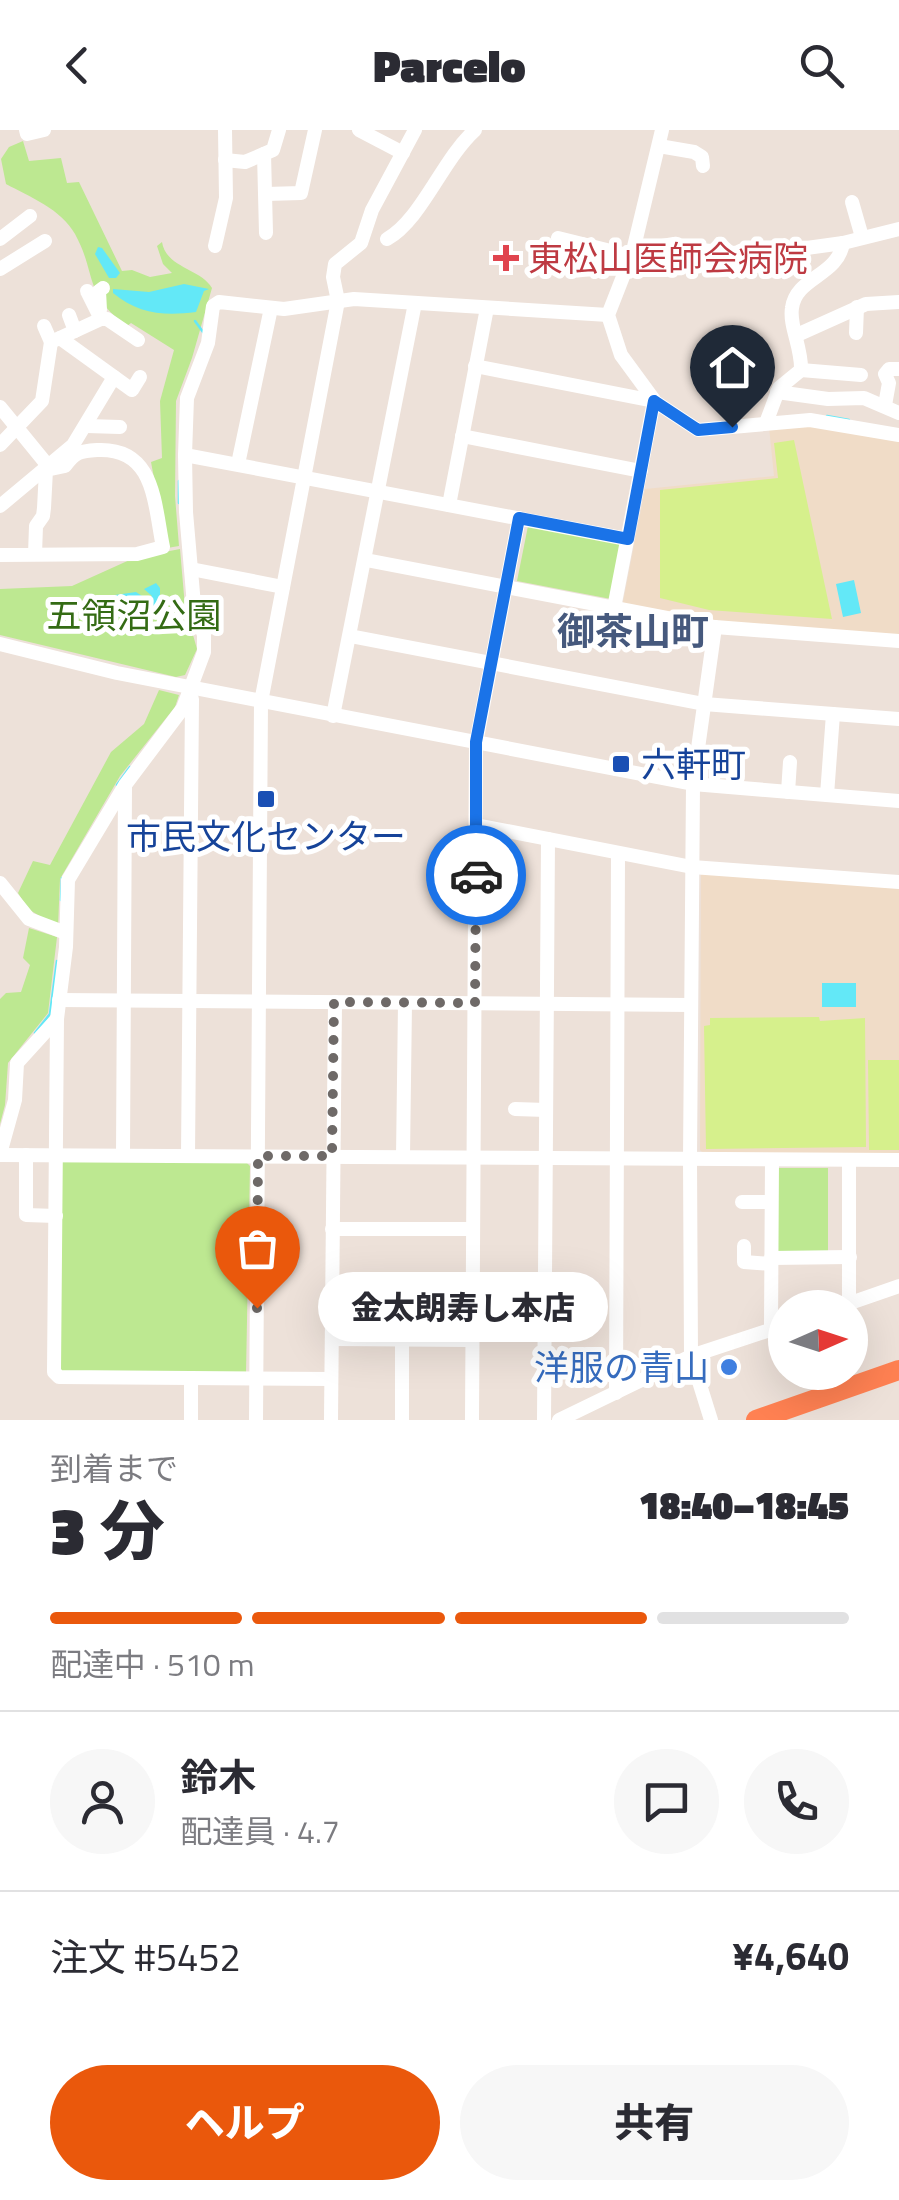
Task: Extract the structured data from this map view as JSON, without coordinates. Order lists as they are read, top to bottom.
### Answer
{
  "districts": ["御茶山町"],
  "parks": ["五領沼公園"],
  "places": {
    "health": ["東松山医師会病院"],
    "transit": ["六軒町", "市民文化センター"],
    "other": ["金太朗寿し本店", "洋服の青山"]
  },
  "north": "right",
  "page": {
    "header": "Parcelo",
    "bubble": "金太朗寿し本店",
    "heading": ["3 分", "到着まで", "18:40–18:45"],
    "panel": [
      "鈴木",
      "配達員 · 4.7",
      "注文 #5452",
      "¥4,640"
    ],
    "bar": "配達中 · 510 m",
    "buttons": ["ヘルプ", "共有"]
  }
}
